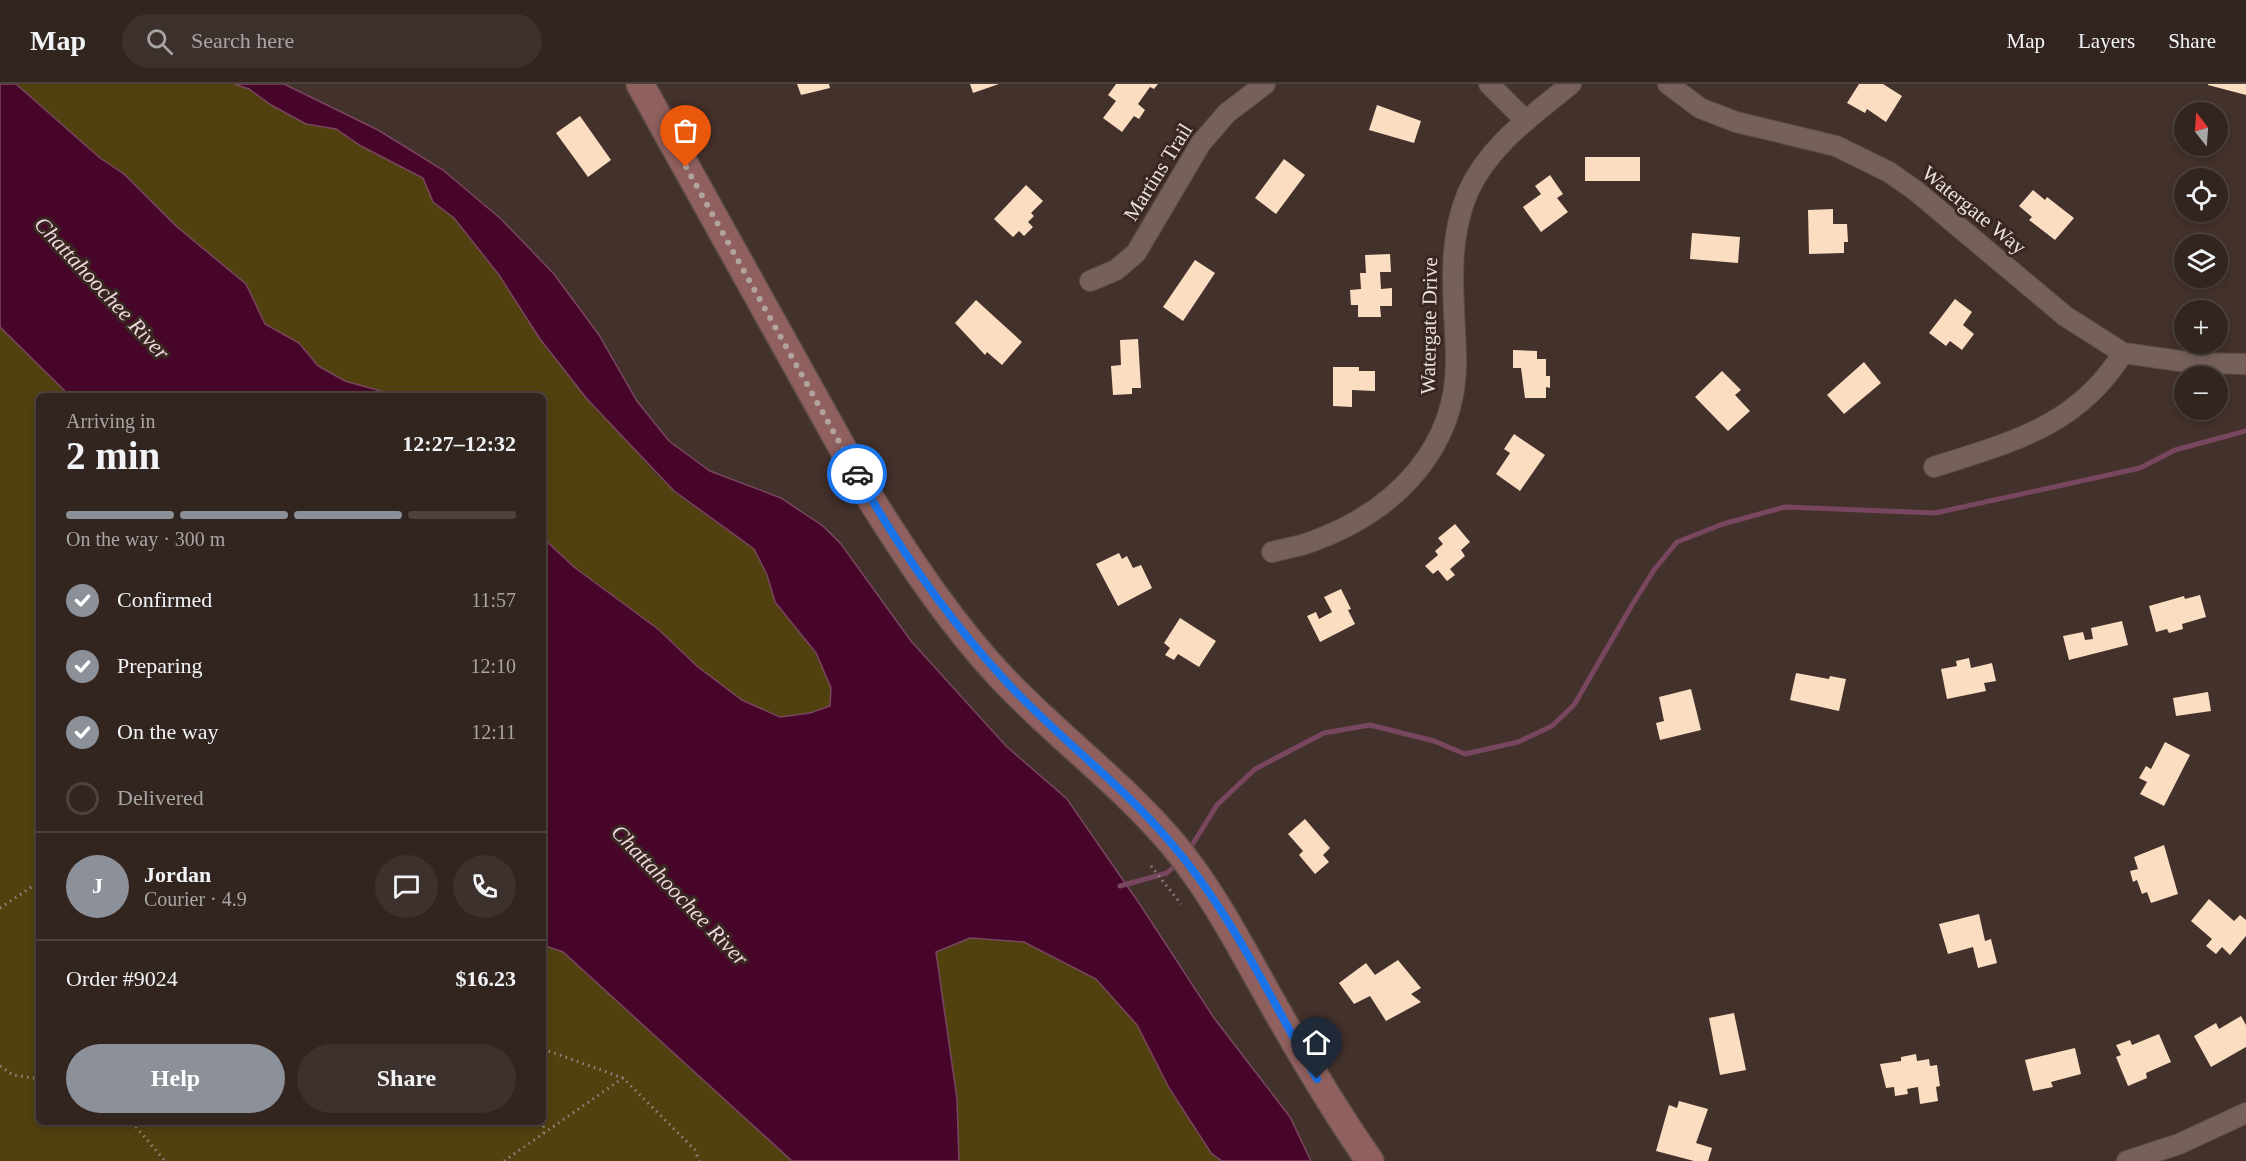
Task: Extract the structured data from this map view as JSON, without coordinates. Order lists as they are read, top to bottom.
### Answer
{
  "streets": {
    "street": ["Martins Trail", "Watergate Way", "Watergate Drive"]
  },
  "water": ["Chattahoochee River"],
  "north": "top",
  "page": {
    "header": "Map",
    "search": "Search here",
    "nav": ["Map", "Layers", "Share"],
    "map_buttons": ["+", "−"],
    "heading": ["2 min", "Arriving in", "12:27–12:32"],
    "panel": [
      "Jordan",
      "Courier · 4.9",
      "Order #9024",
      "$16.23"
    ],
    "bar": "On the way · 300 m",
    "list": [
      ["Confirmed", "11:57"],
      ["Preparing", "12:10"],
      ["On the way", "12:11"],
      "Delivered"
    ],
    "round": "J",
    "buttons": ["Help", "Share"]
  }
}
